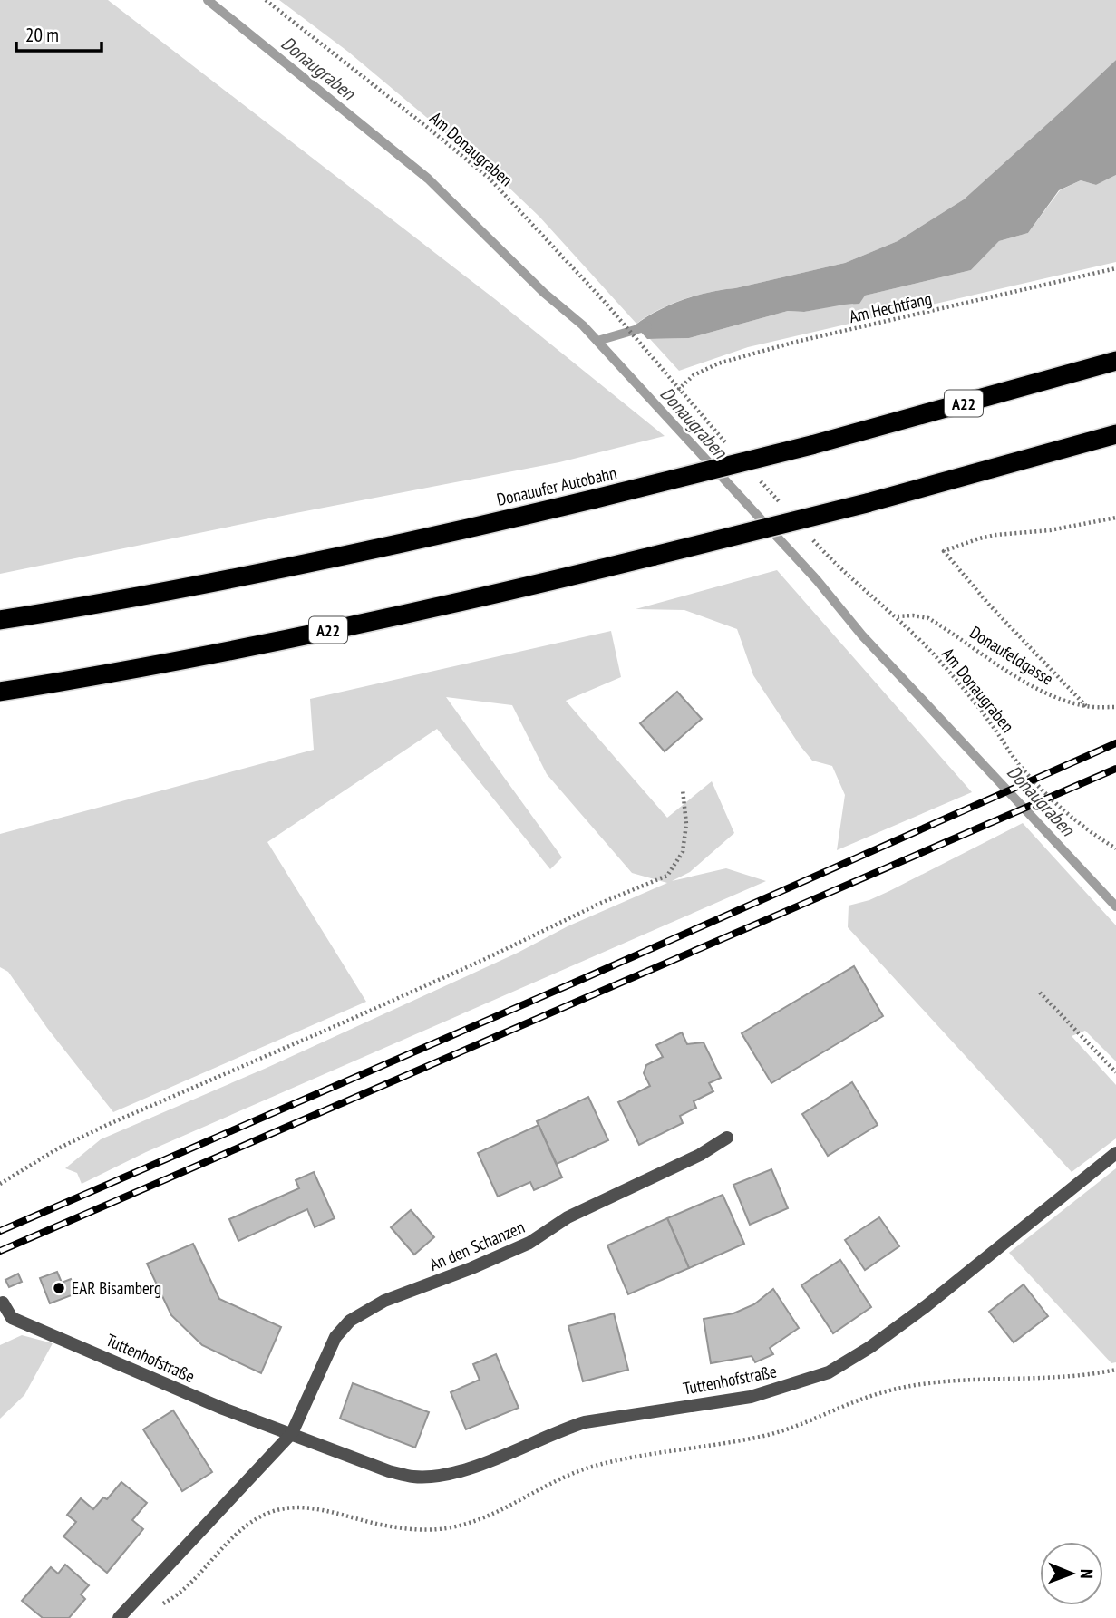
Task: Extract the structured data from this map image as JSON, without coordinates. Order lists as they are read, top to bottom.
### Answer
{
  "streets": {
    "highway": ["A22", "Donauufer Autobahn"],
    "street": ["An den Schanzen", "Tuttenhofstraße"],
    "path": ["Am Donaugraben", "Am Hechtfang", "Donaufeldgasse"]
  },
  "crossings": [
    ["Am Donaugraben", "Donaufeldgasse"],
    ["An den Schanzen", "Tuttenhofstraße"]
  ],
  "water": ["Donaugraben"],
  "places": ["EAR Bisamberg"],
  "scale_bar": "20 m",
  "north": "right"
}
